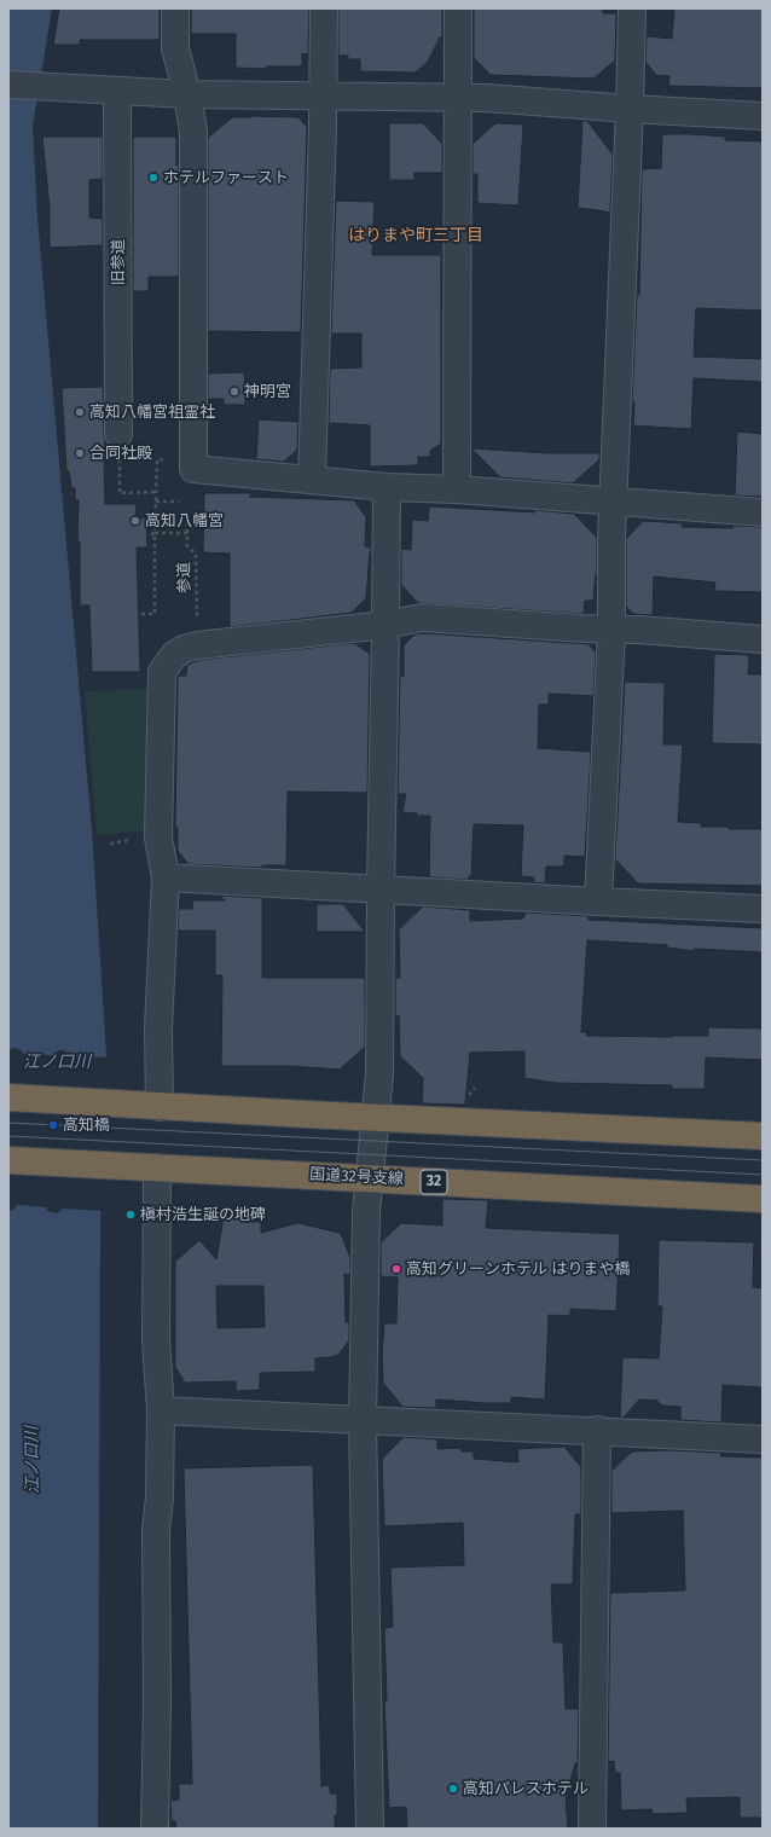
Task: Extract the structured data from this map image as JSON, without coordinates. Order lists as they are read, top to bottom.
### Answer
{
  "streets": {
    "highway": ["国道32号支線", "32"],
    "street": ["旧参道"],
    "path": ["参道"]
  },
  "districts": ["はりまや町三丁目"],
  "water": ["江ノ口川"],
  "places": [
    "ホテルファースト",
    "神明宮",
    "高知八幡宮祖霊社",
    "合同社殿",
    "高知八幡宮",
    "高知橋",
    "槇村浩生誕の地碑",
    "高知グリーンホテル はりまや橋",
    "高知パレスホテル"
  ]
}
